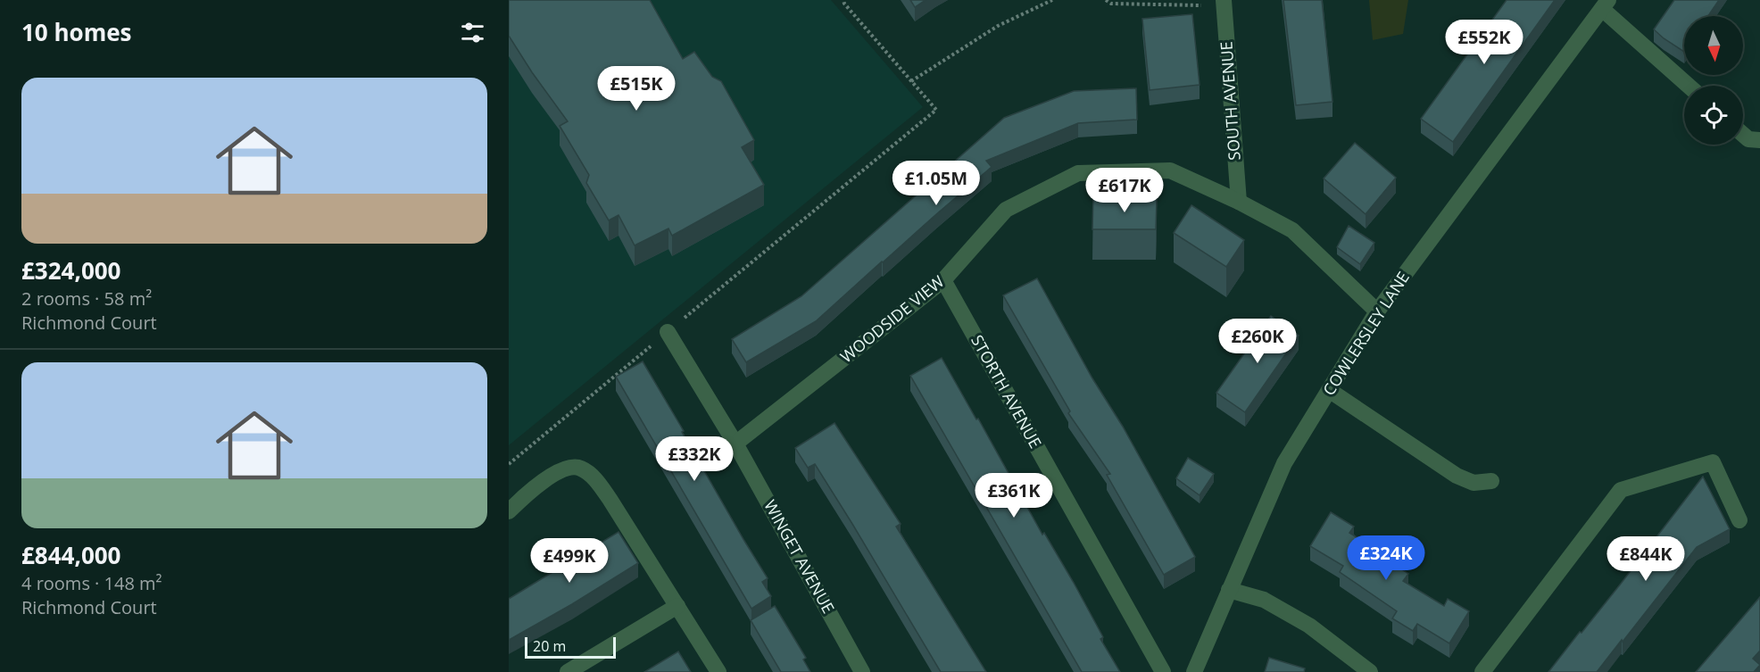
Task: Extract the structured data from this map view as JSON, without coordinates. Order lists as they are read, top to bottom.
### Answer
{
  "streets": {
    "street": [
      "SOUTH AVENUE",
      "WOODSIDE VIEW",
      "COWLERSLEY LANE",
      "STORTH AVENUE",
      "WINGET AVENUE"
    ]
  },
  "crossings": [
    ["SOUTH AVENUE", "WOODSIDE VIEW"],
    ["WOODSIDE VIEW", "COWLERSLEY LANE"],
    ["WOODSIDE VIEW", "STORTH AVENUE"],
    ["WOODSIDE VIEW", "WINGET AVENUE"]
  ],
  "scale_bar": "20 m",
  "north": "bottom",
  "page": {
    "heading": "10 homes",
    "price": [
      "£552K",
      "£515K",
      "£1.05M",
      "£617K",
      "£260K",
      "£332K",
      "£361K",
      "£324K",
      "£844K",
      "£499K"
    ],
    "list": [
      {
        "name": "£324,000",
        "note": "2 rooms · 58 m² · Richmond Court"
      },
      {
        "name": "£844,000",
        "note": "4 rooms · 148 m² · Richmond Court"
      }
    ],
    "scale": "20 m"
  }
}
